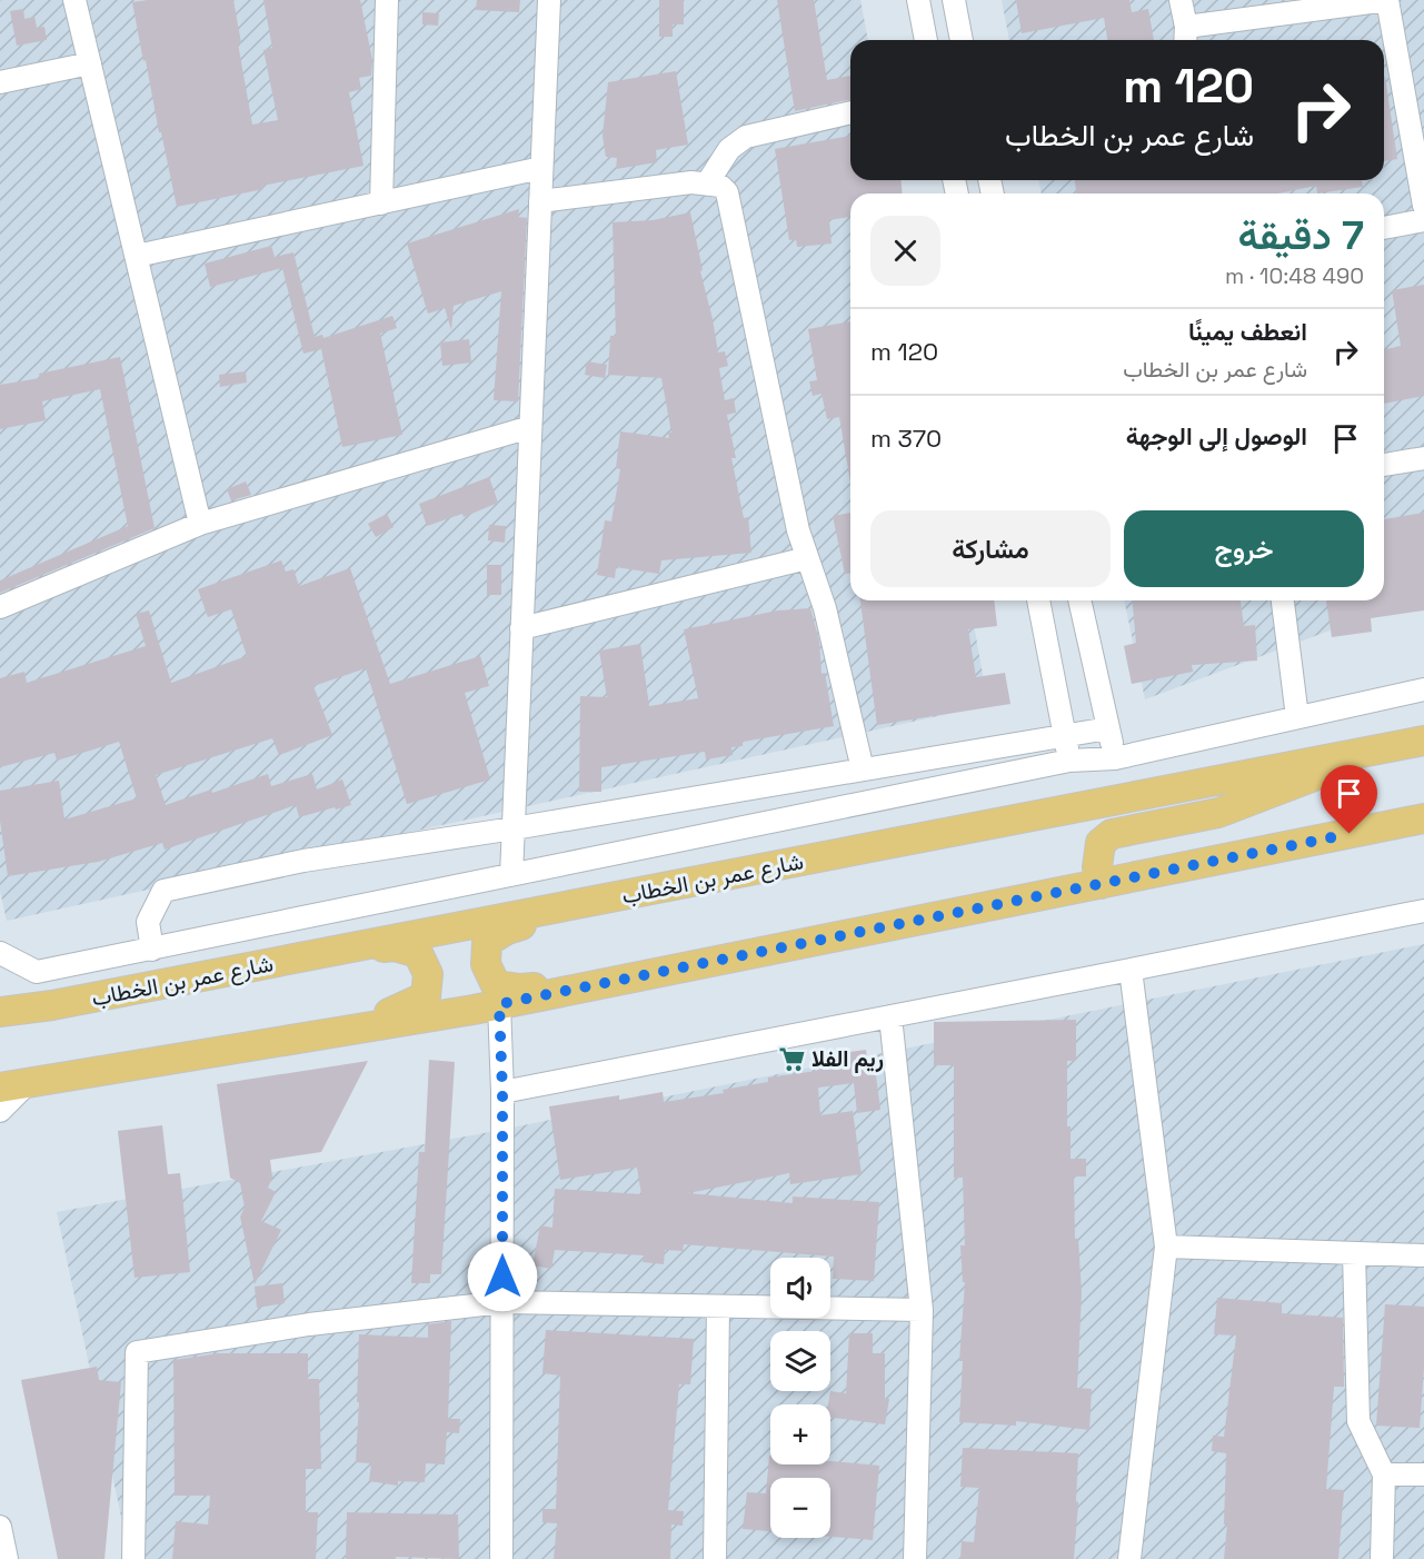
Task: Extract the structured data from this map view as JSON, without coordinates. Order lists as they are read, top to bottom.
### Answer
{
  "streets": {
    "main road": ["شارع عمر بن الخطاب"]
  },
  "places": {
    "supermarket": ["ريم الفلا"]
  },
  "page": {
    "turn": ["120 m", "شارع عمر بن الخطاب"],
    "heading": ["7 دقيقة", "490 m · 10:48"],
    "list": [
      {
        "name": "انعطف يمينًا",
        "note": "شارع عمر بن الخطاب",
        "value": "120 m"
      },
      {
        "name": "الوصول إلى الوجهة",
        "value": "370 m"
      }
    ],
    "buttons": ["خروج", "مشاركة"],
    "map_buttons": ["+", "−"]
  }
}
